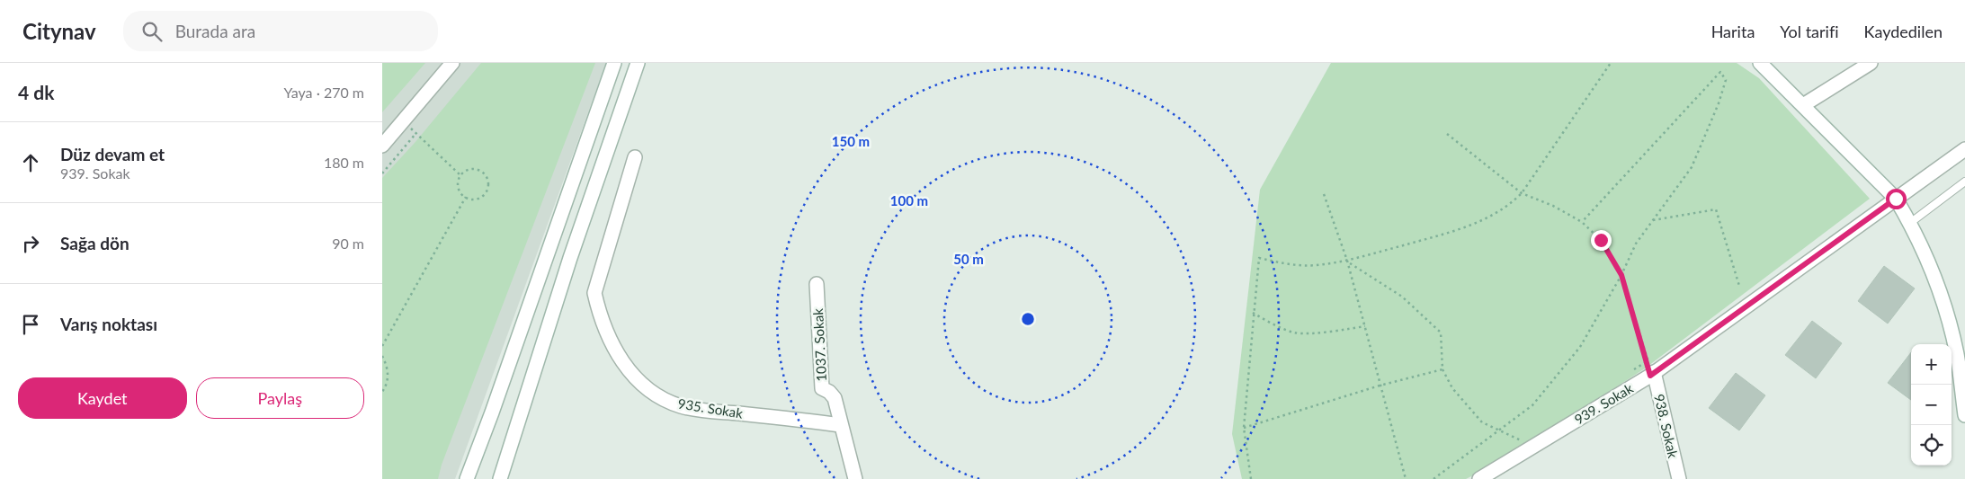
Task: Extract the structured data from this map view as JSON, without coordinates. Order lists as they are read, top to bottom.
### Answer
{
  "streets": {
    "street": [
      "1037. Sokak",
      "939. Sokak",
      "935. Sokak",
      "938. Sokak"
    ]
  },
  "crossings": [
    ["1037. Sokak", "935. Sokak"],
    ["939. Sokak", "938. Sokak"]
  ],
  "page": {
    "header": "Citynav",
    "search": "Burada ara",
    "nav": ["Harita", "Yol tarifi", "Kaydedilen"],
    "heading": ["4 dk", "Yaya · 270 m"],
    "list": [
      ["Düz devam et", "939. Sokak", "180 m"],
      ["Sağa dön", "90 m"],
      "Varış noktası"
    ],
    "map_buttons": ["+", "−"],
    "buttons": ["Kaydet", "Paylaş"]
  },
  "rings": ["150 m", "100 m", "50 m"]
}
